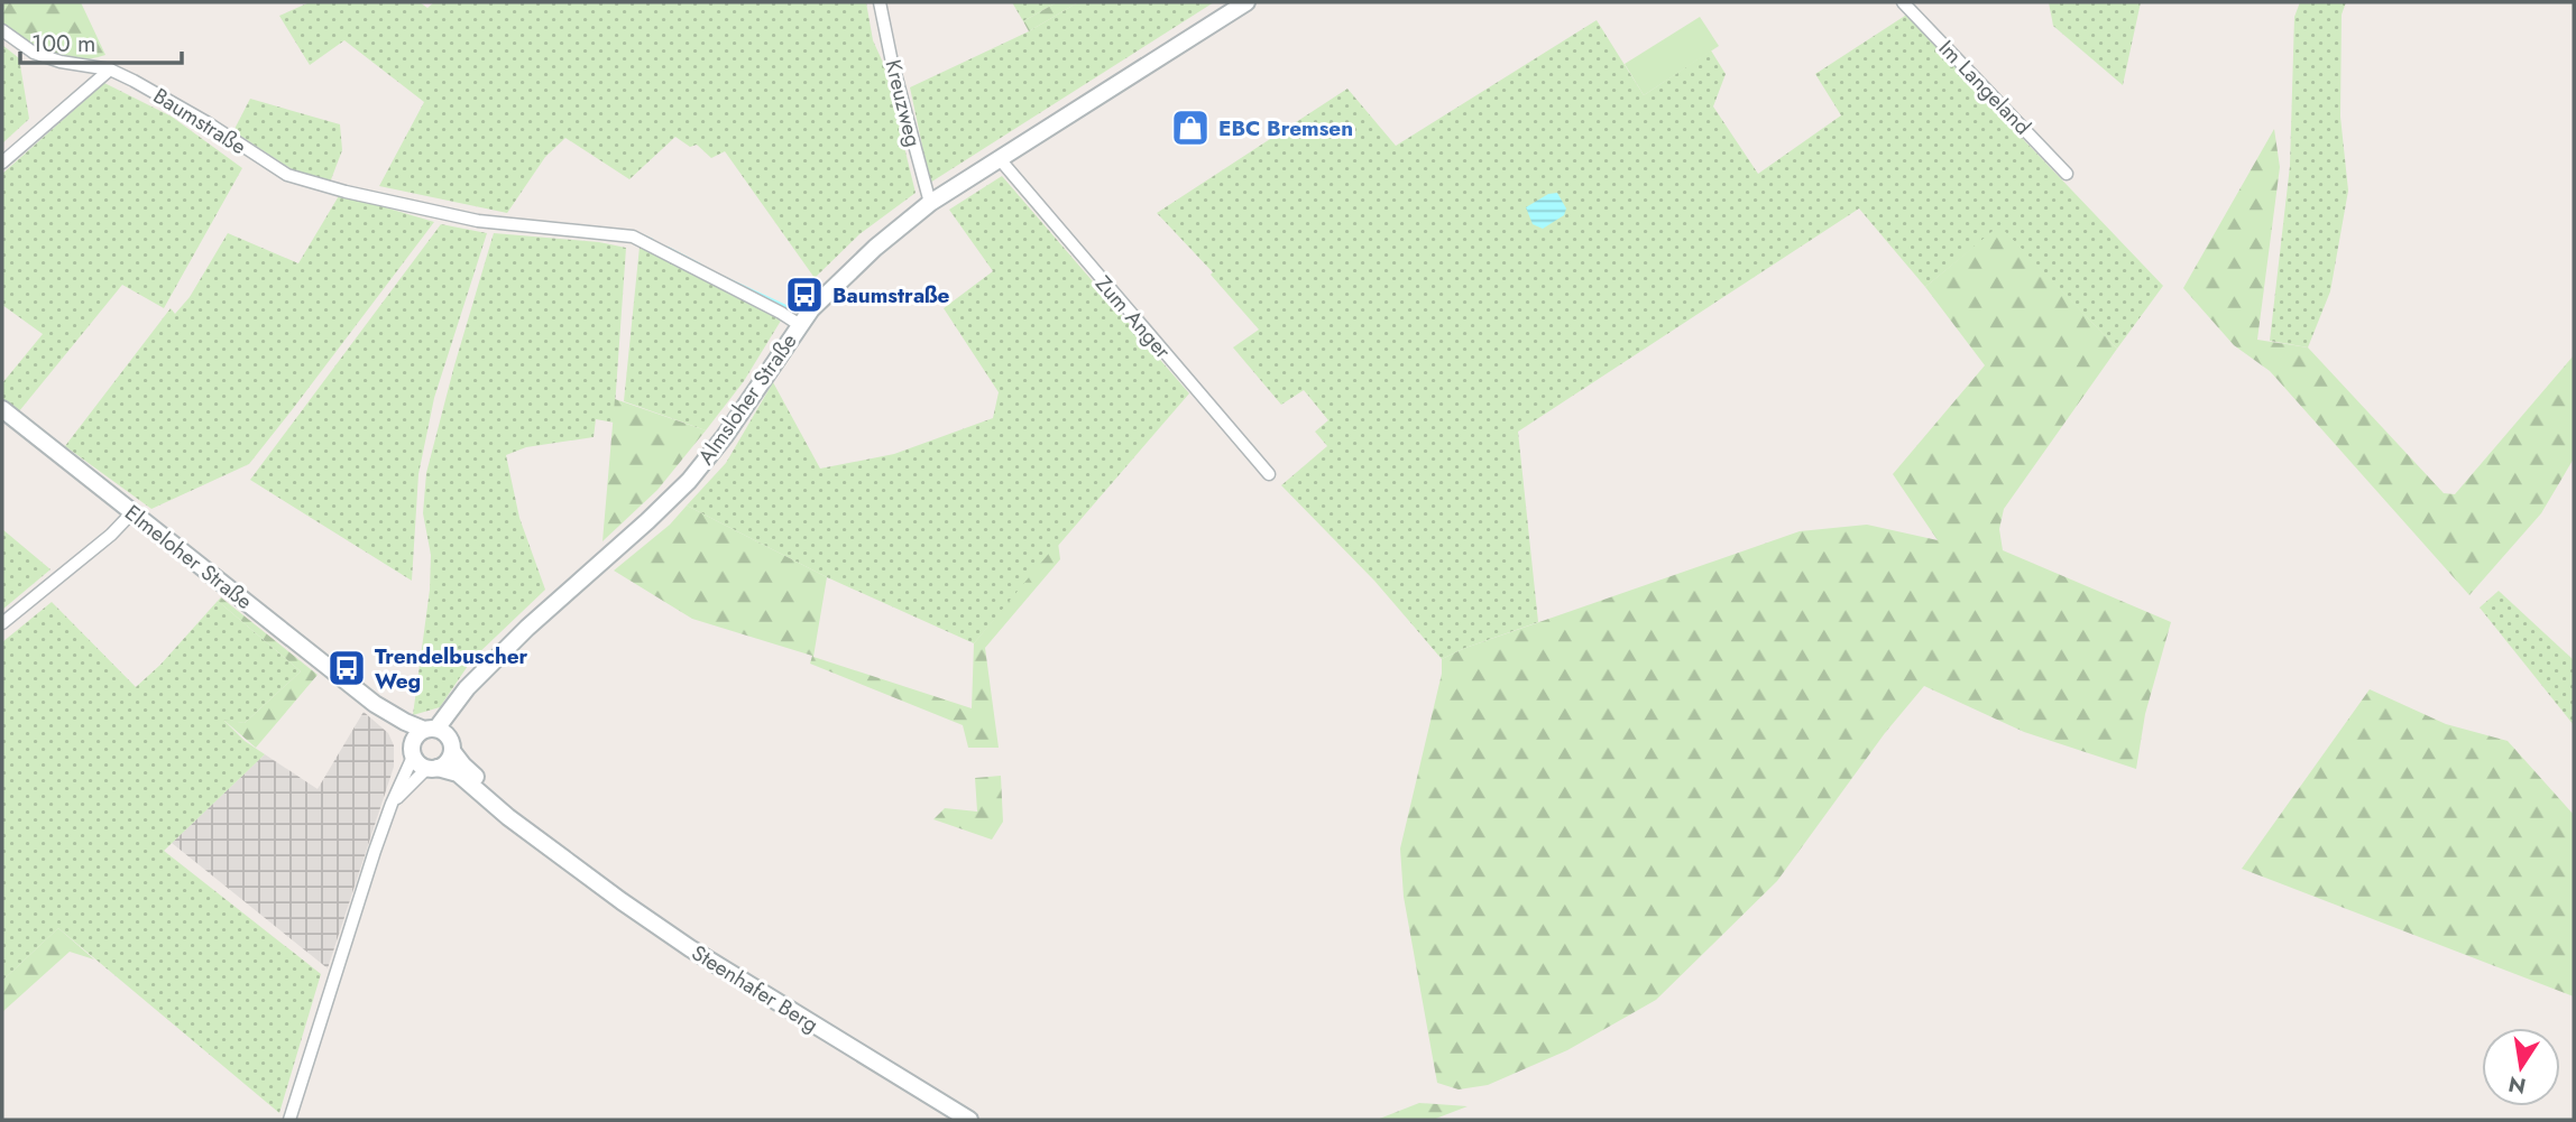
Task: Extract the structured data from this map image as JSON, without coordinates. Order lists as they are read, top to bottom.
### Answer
{
  "streets": {
    "street": [
      "Im Langeland",
      "Kreuzweg",
      "Baumstraße",
      "Zum Anger",
      "Almsloher Straße",
      "Elmeloher Straße",
      "Steenhafer Berg"
    ]
  },
  "crossings": [
    ["Kreuzweg", "Almsloher Straße"],
    ["Baumstraße", "Almsloher Straße"],
    ["Zum Anger", "Almsloher Straße"],
    ["Almsloher Straße", "Elmeloher Straße"],
    ["Almsloher Straße", "Steenhafer Berg"],
    ["Elmeloher Straße", "Steenhafer Berg"]
  ],
  "places": {
    "shop": ["EBC Bremsen"],
    "bus stop": ["Baumstraße", "Trendelbuscher Weg"]
  },
  "scale_bar": "100 m",
  "north": "bottom"
}
